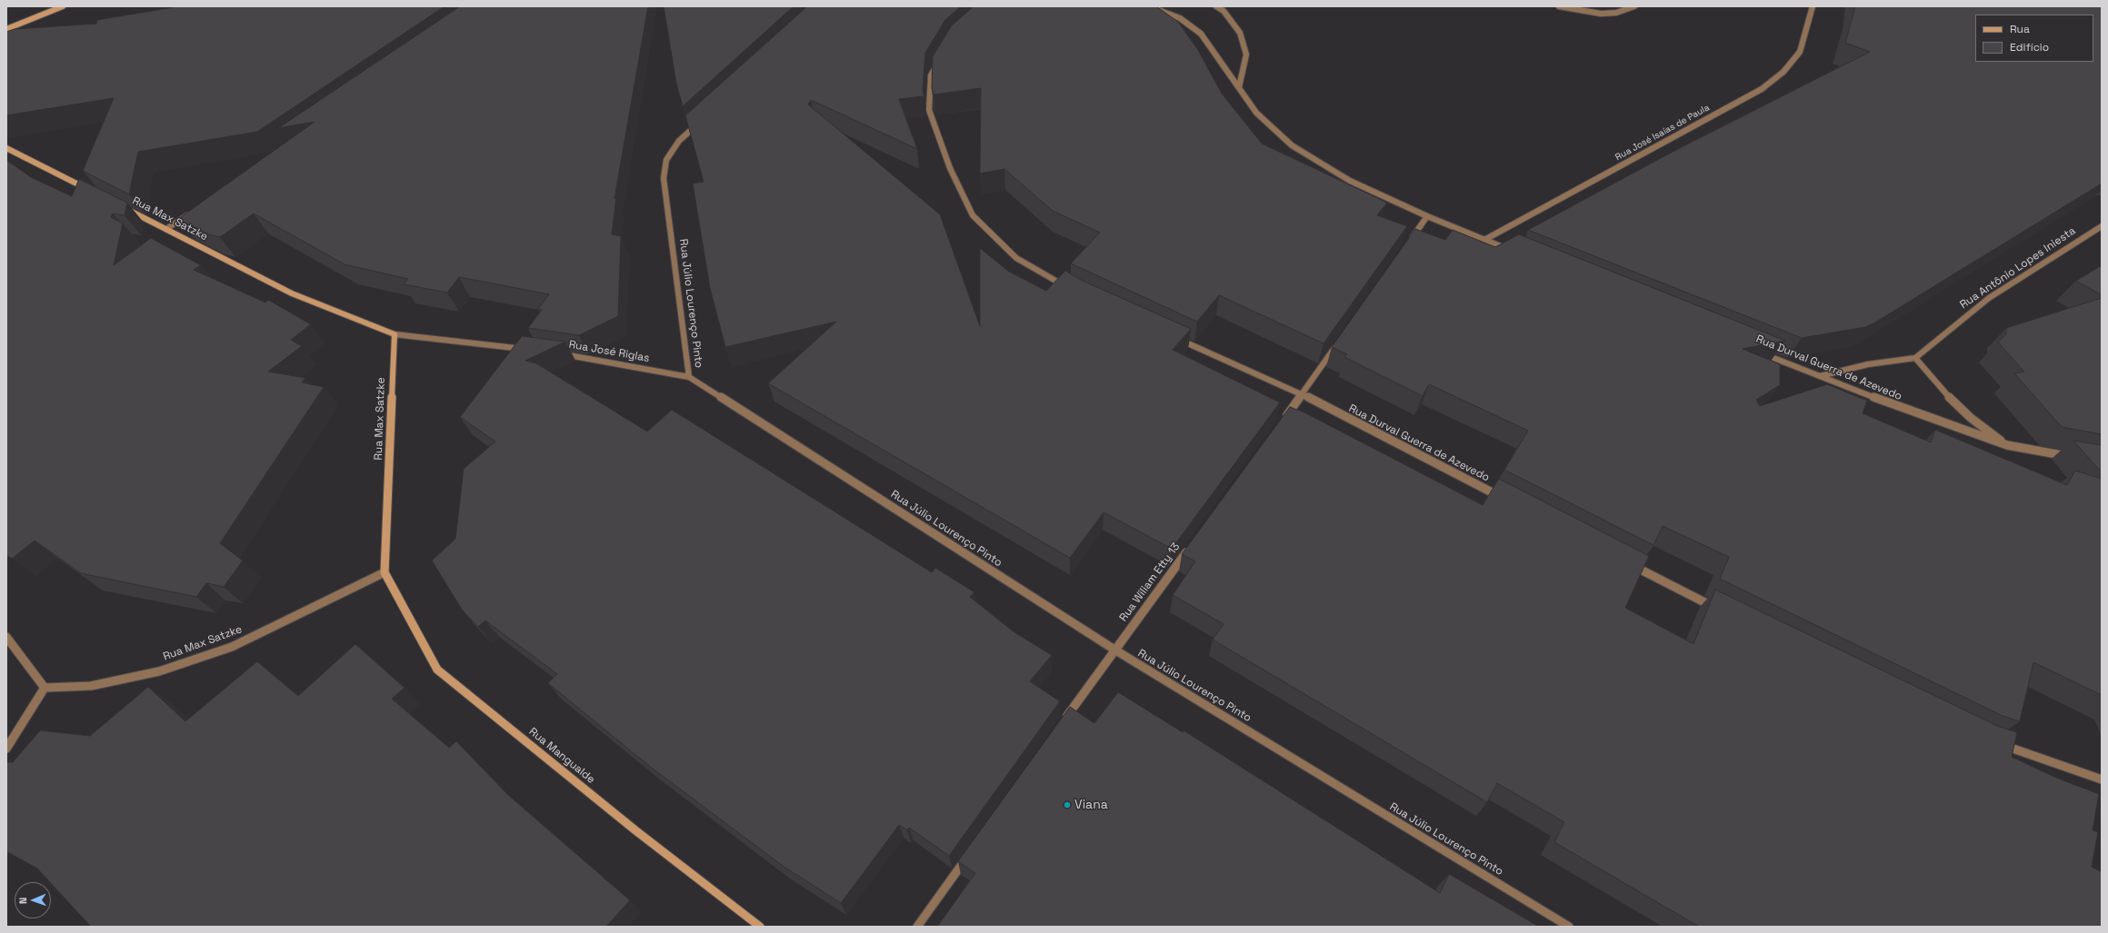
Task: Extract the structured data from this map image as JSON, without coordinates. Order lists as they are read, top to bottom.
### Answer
{
  "streets": {
    "street": [
      "Rua José Isaías de Paula",
      "Rua Max Satzke",
      "Rua Antônio Lopes Iniesta",
      "Rua Júlio Lourenço Pinto",
      "Rua José Riglas",
      "Rua Durval Guerra de Azevedo",
      "Rua Wiliam Etty 13",
      "Rua Mangualde"
    ]
  },
  "crossings": [
    ["Rua Max Satzke", "Rua Mangualde"],
    ["Rua Júlio Lourenço Pinto", "Rua José Riglas"],
    ["Rua Júlio Lourenço Pinto", "Rua Wiliam Etty 13"]
  ],
  "places": ["Viana"],
  "legend": ["Rua", "Edifício"],
  "north": "left"
}
